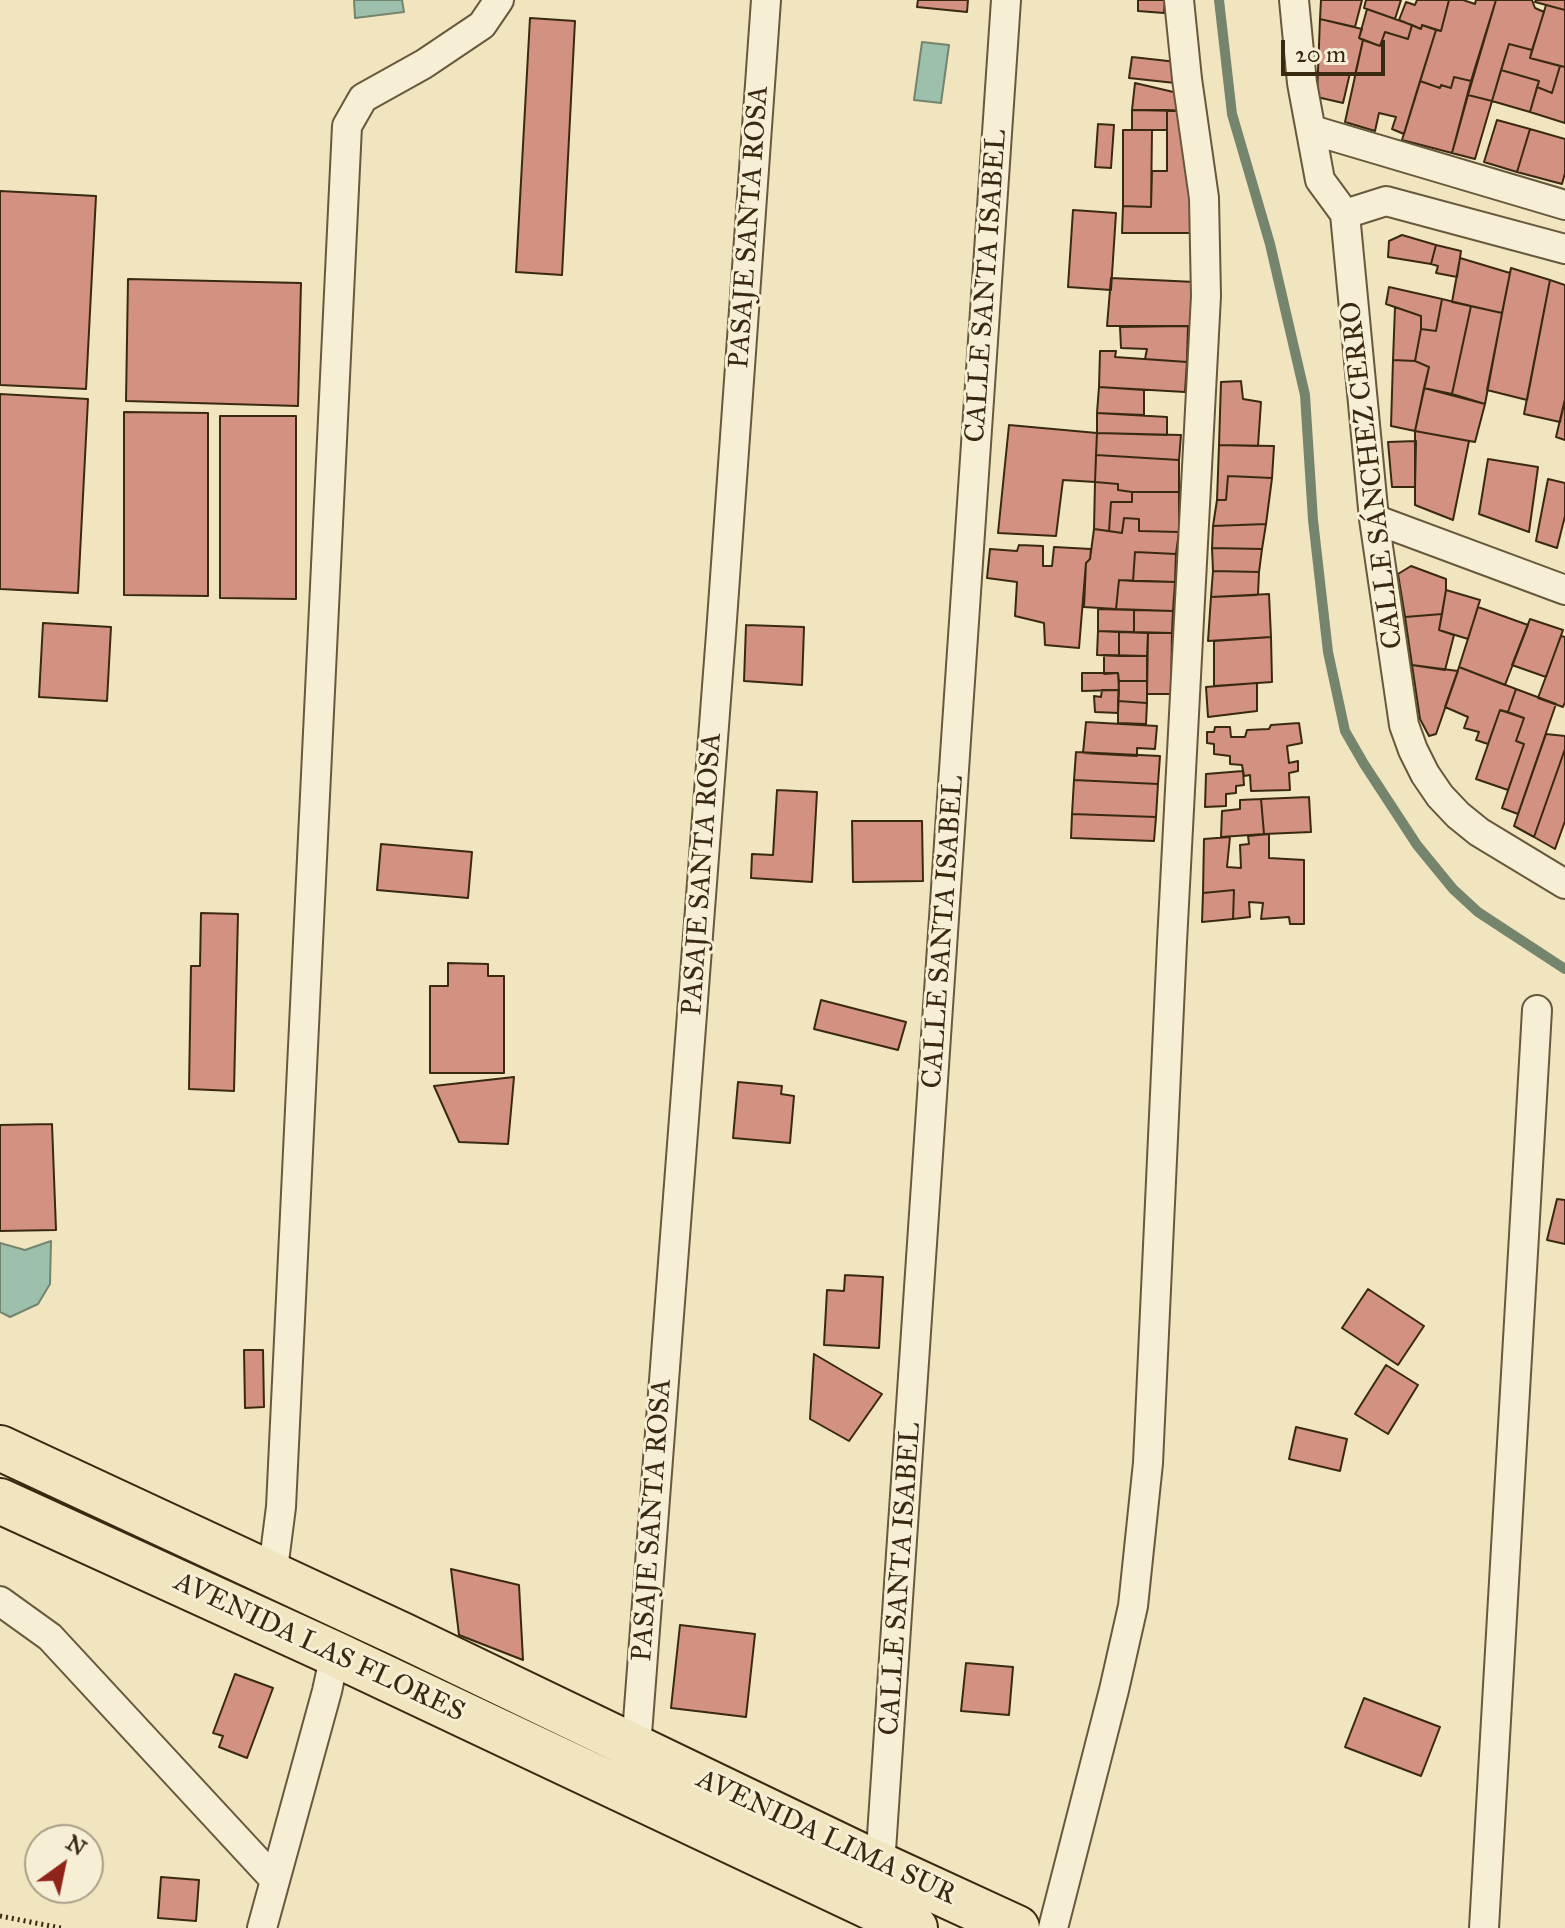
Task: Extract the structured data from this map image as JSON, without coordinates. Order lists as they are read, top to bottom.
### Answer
{
  "streets": {
    "highway": ["AVENIDA LAS FLORES", "AVENIDA LIMA SUR"],
    "street": ["PASAJE SANTA ROSA", "CALLE SANTA ISABEL", "CALLE SÁNCHEZ CERRO"]
  },
  "crossings": [
    ["PASAJE SANTA ROSA", "AVENIDA LAS FLORES"],
    ["PASAJE SANTA ROSA", "AVENIDA LIMA SUR"],
    ["CALLE SANTA ISABEL", "AVENIDA LIMA SUR"],
    ["AVENIDA LAS FLORES", "AVENIDA LIMA SUR"]
  ],
  "scale_bar": "20 m",
  "north": "top right"
}
